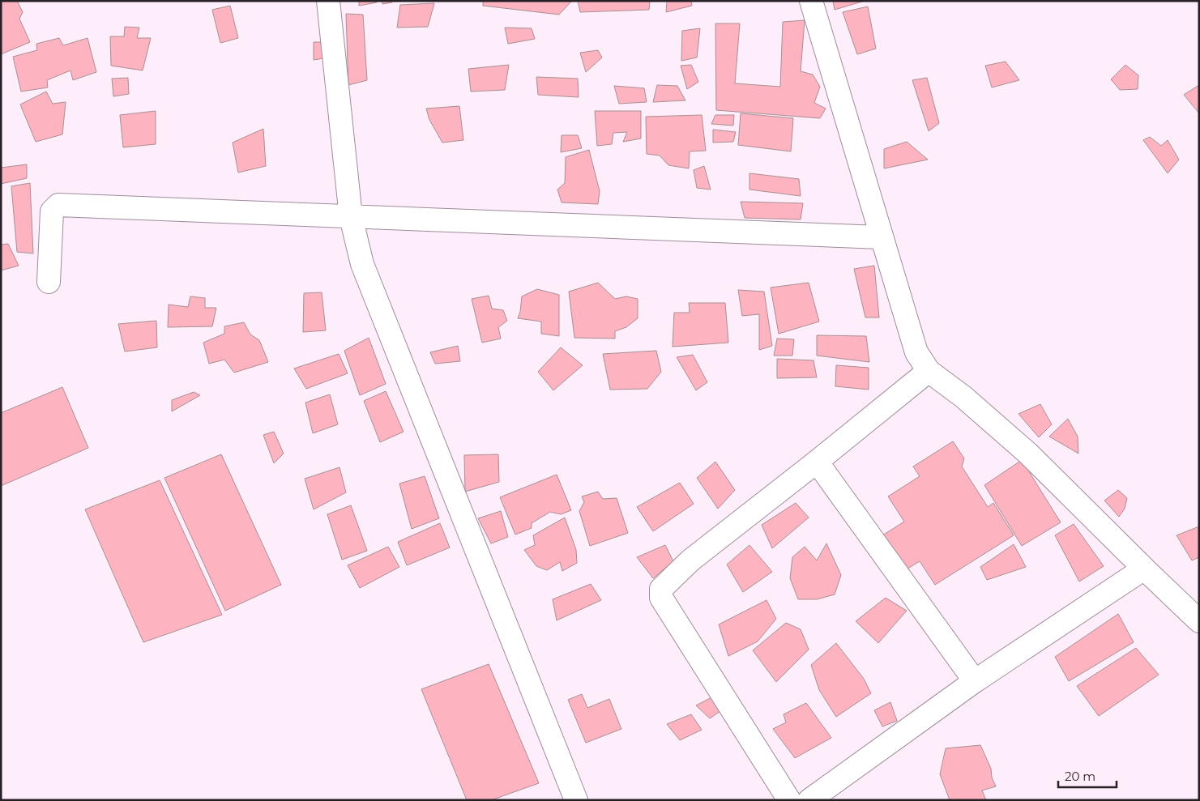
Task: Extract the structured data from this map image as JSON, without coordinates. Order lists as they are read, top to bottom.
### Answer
{
  "scale_bar": "20 m"
}
